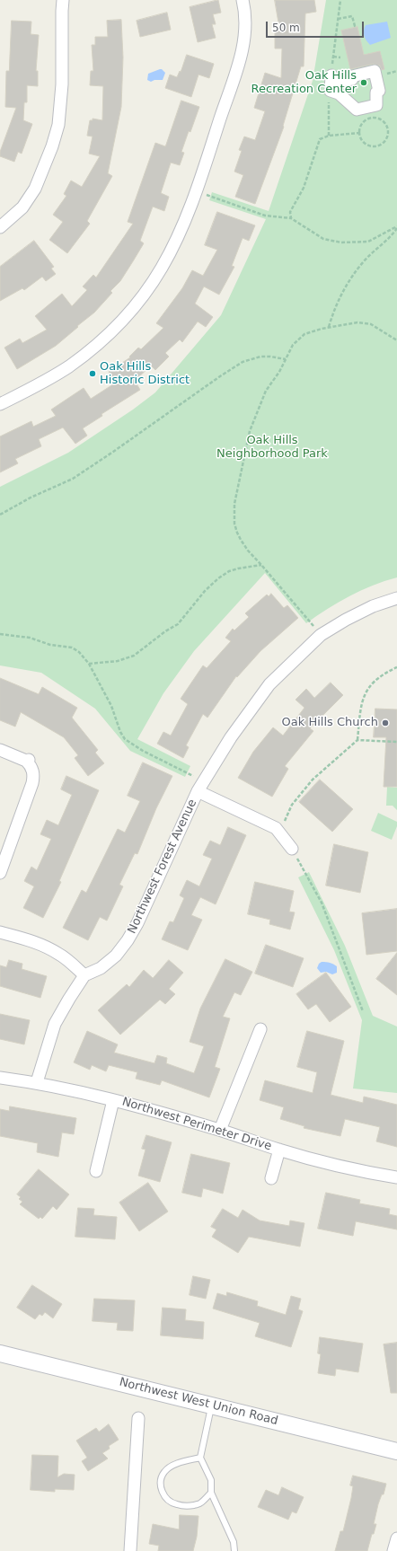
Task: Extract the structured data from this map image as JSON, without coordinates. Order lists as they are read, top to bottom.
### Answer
{
  "streets": {
    "street": ["Northwest Forest Avenue", "Northwest Perimeter Drive", "Northwest West Union Road"]
  },
  "parks": ["Oak Hills Neighborhood Park"],
  "places": ["Oak Hills Recreation Center", "Oak Hills Historic District", "Oak Hills Church"],
  "scale_bar": "50 m"
}
